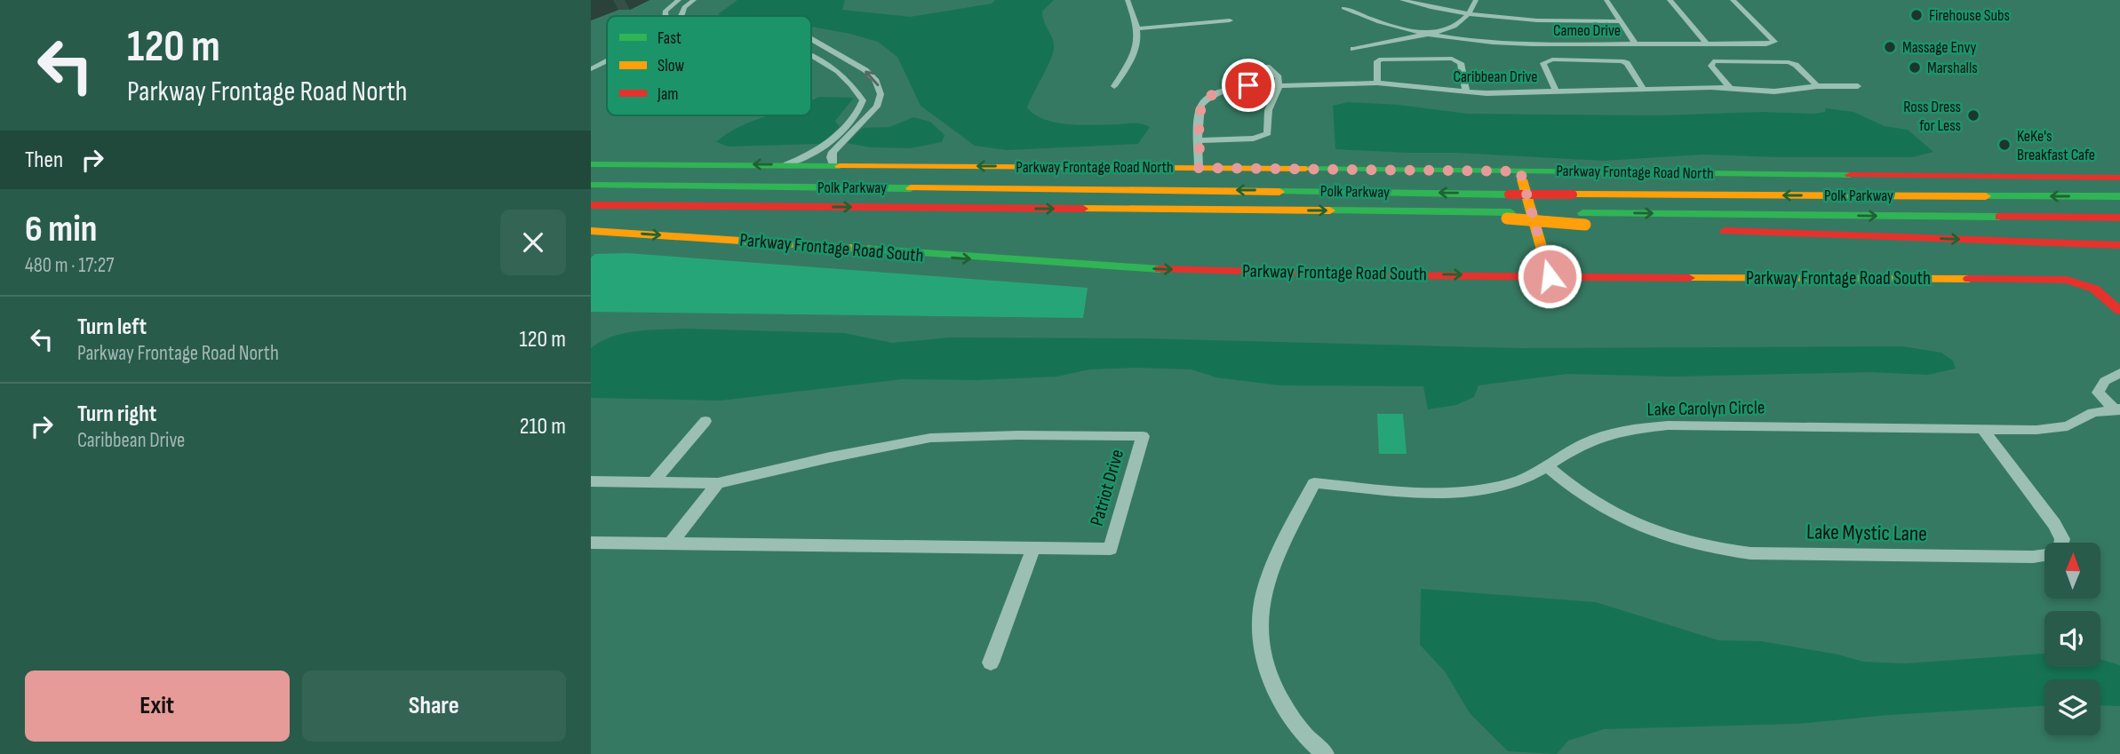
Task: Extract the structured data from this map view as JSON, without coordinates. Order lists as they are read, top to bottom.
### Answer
{
  "streets": {
    "main road": ["Parkway Frontage Road North", "Polk Parkway", "Parkway Frontage Road South"],
    "street": [
      "Cameo Drive",
      "Caribbean Drive",
      "Lake Carolyn Circle",
      "Patriot Drive",
      "Lake Mystic Lane"
    ]
  },
  "crossings": [
    ["Caribbean Drive", "Parkway Frontage Road North"],
    ["Lake Carolyn Circle", "Lake Mystic Lane"]
  ],
  "places": [
    "Firehouse Subs",
    "Massage Envy",
    "Marshalls",
    "Ross Dress for Less",
    "KeKe's Breakfast Cafe"
  ],
  "legend": ["Fast", "Slow", "Jam"],
  "north": "top",
  "page": {
    "turn": ["120 m", "Parkway Frontage Road North"],
    "then": "Then",
    "heading": ["6 min", "480 m · 17:27"],
    "list": [
      {
        "name": "Turn left",
        "note": "Parkway Frontage Road North",
        "value": "120 m"
      },
      {
        "name": "Turn right",
        "note": "Caribbean Drive",
        "value": "210 m"
      }
    ],
    "buttons": ["Exit", "Share"]
  }
}
